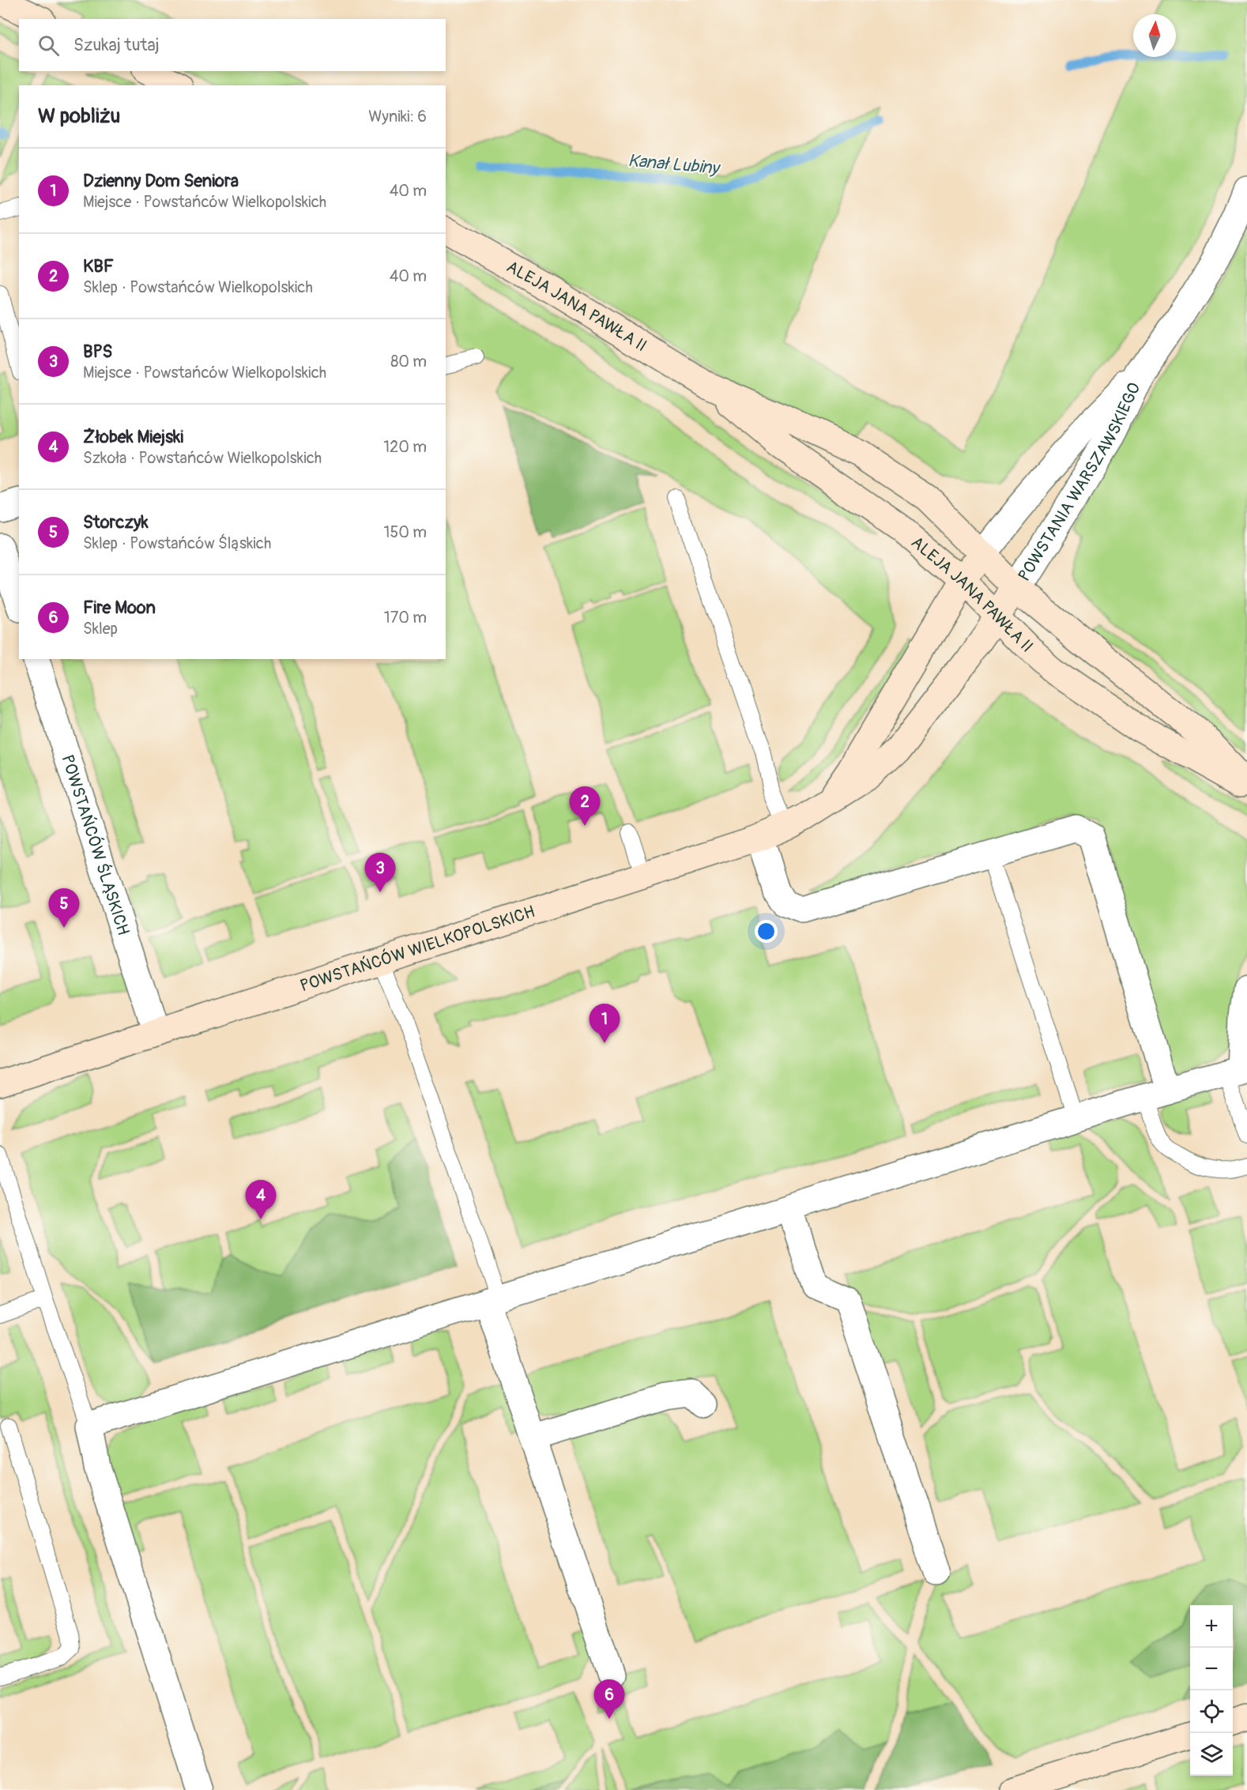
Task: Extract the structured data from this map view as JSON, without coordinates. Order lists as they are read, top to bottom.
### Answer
{
  "streets": {
    "street": [
      "ALEJA JANA PAWŁA II",
      "POWSTANIA WARSZAWSKIEGO",
      "POWSTAŃCÓW ŚLĄSKICH",
      "POWSTAŃCÓW WIELKOPOLSKICH"
    ]
  },
  "crossings": [
    ["ALEJA JANA PAWŁA II", "POWSTANIA WARSZAWSKIEGO"],
    ["ALEJA JANA PAWŁA II", "POWSTAŃCÓW WIELKOPOLSKICH"],
    ["POWSTANIA WARSZAWSKIEGO", "POWSTAŃCÓW WIELKOPOLSKICH"],
    ["POWSTAŃCÓW ŚLĄSKICH", "POWSTAŃCÓW WIELKOPOLSKICH"]
  ],
  "water": ["Kanał Lubiny"],
  "north": "top",
  "page": {
    "search": "Szukaj tutaj",
    "heading": ["W pobliżu", "Wyniki: 6"],
    "list": [
      {
        "mark": "1",
        "name": "Dzienny Dom Seniora",
        "note": "Miejsce · Powstańców Wielkopolskich",
        "value": "40 m"
      },
      {
        "mark": "2",
        "name": "KBF",
        "note": "Sklep · Powstańców Wielkopolskich",
        "value": "40 m"
      },
      {
        "mark": "3",
        "name": "BPS",
        "note": "Miejsce · Powstańców Wielkopolskich",
        "value": "80 m"
      },
      {
        "mark": "4",
        "name": "Żłobek Miejski",
        "note": "Szkoła · Powstańców Wielkopolskich",
        "value": "120 m"
      },
      {
        "mark": "5",
        "name": "Storczyk",
        "note": "Sklep · Powstańców Śląskich",
        "value": "150 m"
      },
      {
        "mark": "6",
        "name": "Fire Moon",
        "note": "Sklep",
        "value": "170 m"
      }
    ],
    "pins": [
      "2",
      "3",
      "5",
      "1",
      "4",
      "6"
    ],
    "map_buttons": ["+", "−"]
  }
}
